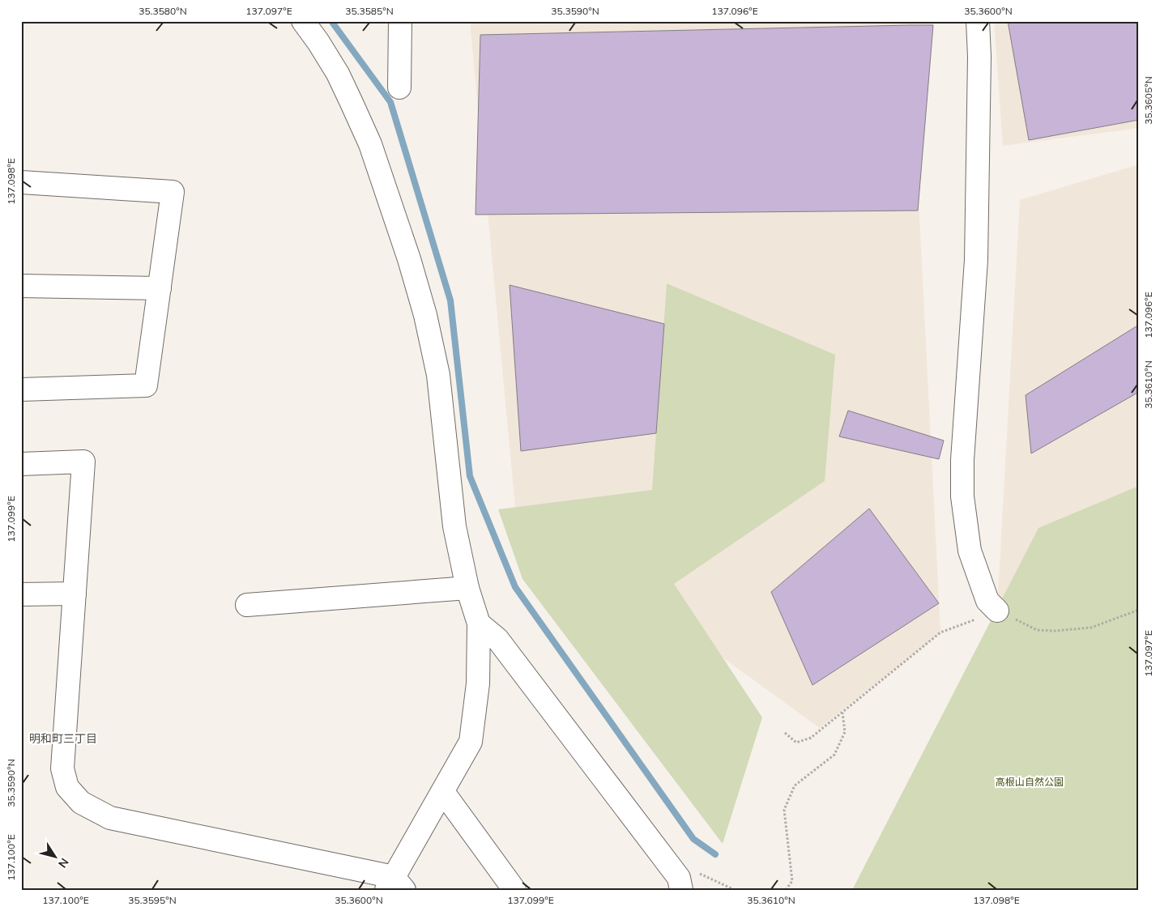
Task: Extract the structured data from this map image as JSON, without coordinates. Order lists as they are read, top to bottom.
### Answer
{
  "districts": ["明和町三丁目"],
  "parks": ["高根山自然公園"],
  "north": "bottom right",
  "coordinates": [
    "35.3580°N",
    "137.097°E",
    "35.3585°N",
    "35.3590°N",
    "137.096°E",
    "35.3600°N",
    "35.3605°N",
    "137.098°E",
    "35.3610°N",
    "137.099°E",
    "137.100°E",
    "35.3595°N"
  ]
}
